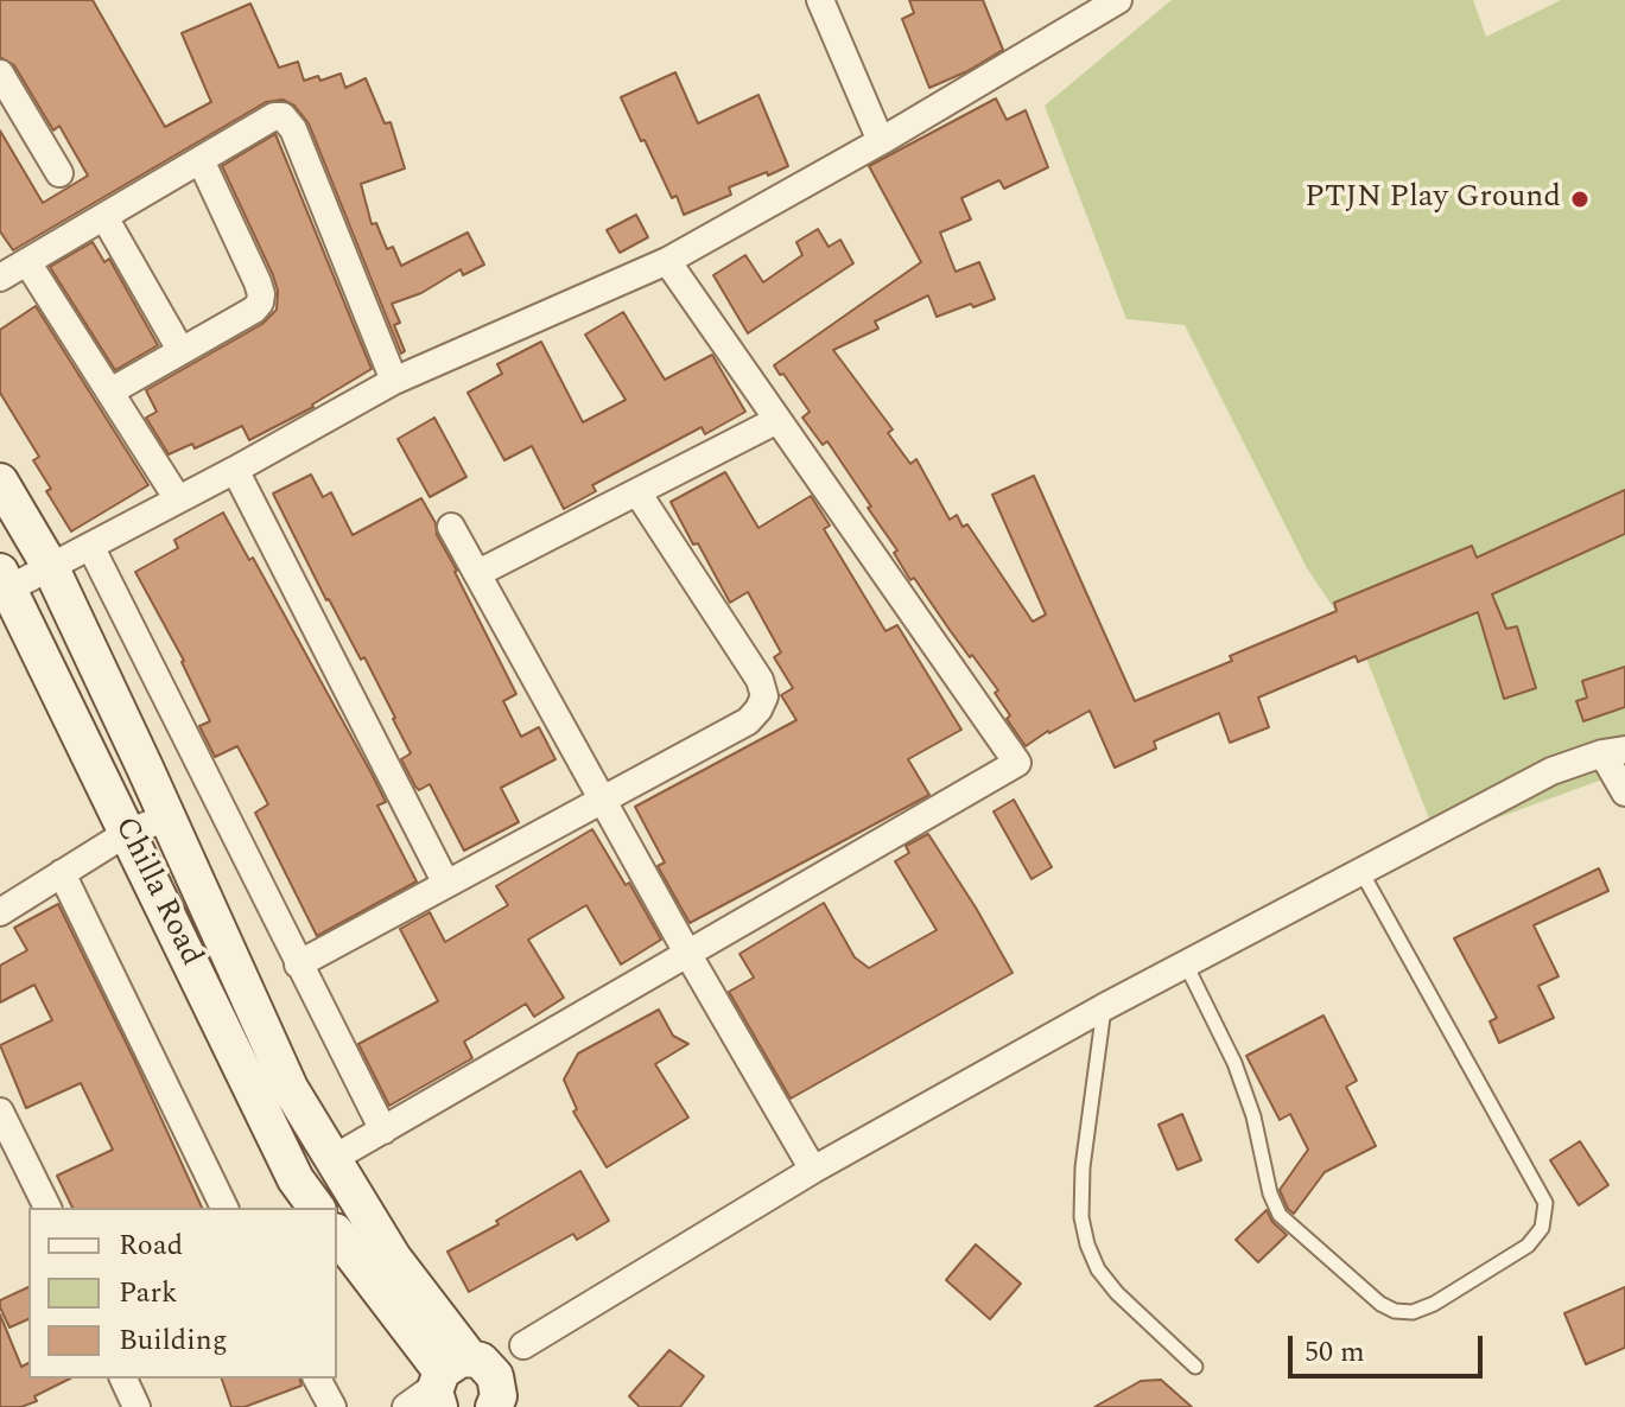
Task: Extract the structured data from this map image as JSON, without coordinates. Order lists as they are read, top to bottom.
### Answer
{
  "streets": {
    "main road": ["Chilla Road"]
  },
  "places": ["PTJN Play Ground"],
  "legend": ["Road", "Park", "Building"],
  "scale_bar": "50 m"
}
